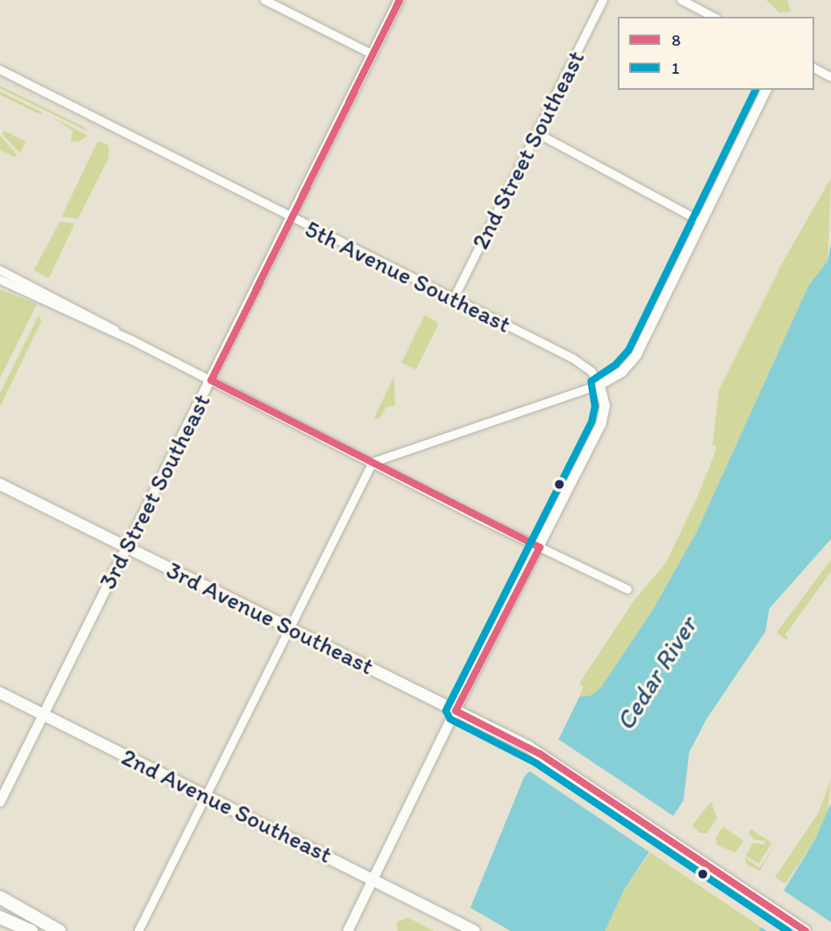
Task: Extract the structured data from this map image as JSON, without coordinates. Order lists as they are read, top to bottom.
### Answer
{
  "streets": {
    "main road": ["3rd Avenue Southeast", "2nd Avenue Southeast"],
    "street": ["2nd Street Southeast", "5th Avenue Southeast", "3rd Street Southeast"]
  },
  "crossings": [
    ["2nd Street Southeast", "5th Avenue Southeast"],
    ["5th Avenue Southeast", "3rd Street Southeast"],
    ["3rd Street Southeast", "3rd Avenue Southeast"],
    ["3rd Street Southeast", "2nd Avenue Southeast"]
  ],
  "water": ["Cedar River"],
  "lines": ["transit line 8", "transit line 1"],
  "legend": ["8", "1"]
}
